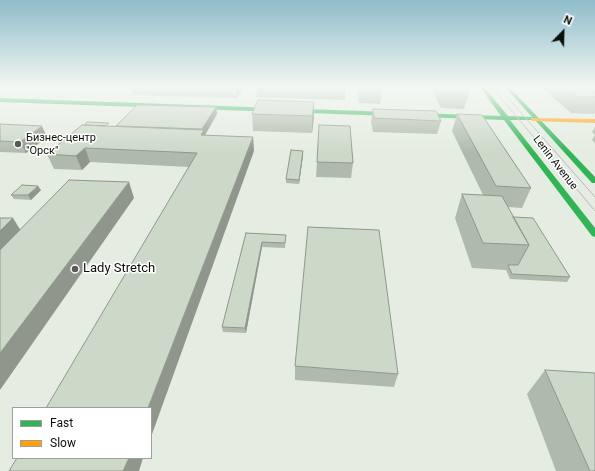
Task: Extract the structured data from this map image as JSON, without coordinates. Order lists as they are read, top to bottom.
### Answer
{
  "streets": {
    "street": ["Lenin Avenue"]
  },
  "places": ["Бизнес-центр \"Орск\"", "Lady Stretch"],
  "legend": ["Fast", "Slow"],
  "north": "top right"
}
